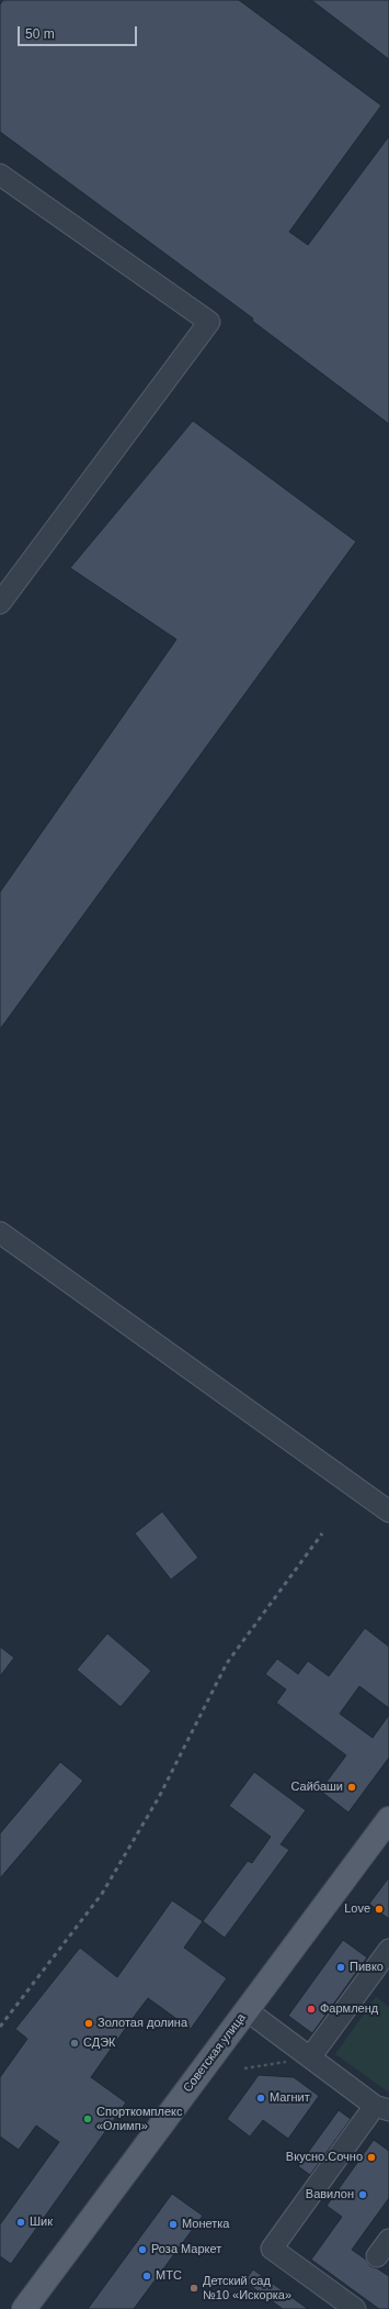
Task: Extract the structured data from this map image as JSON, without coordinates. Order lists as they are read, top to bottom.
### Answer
{
  "streets": {
    "main road": ["Советская улица"]
  },
  "places": [
    "Сайбаши",
    "Love",
    "Пивко",
    "Фармленд",
    "Золотая долина",
    "СДЭК",
    "Магнит",
    "Спорткомплекс «Олимп»",
    "Вкусно.Сочно",
    "Вавилон",
    "Шик",
    "Монетка",
    "Роза Маркет",
    "МТС",
    "Детский сад №10 «Искорка»"
  ],
  "scale_bar": "50 m"
}
